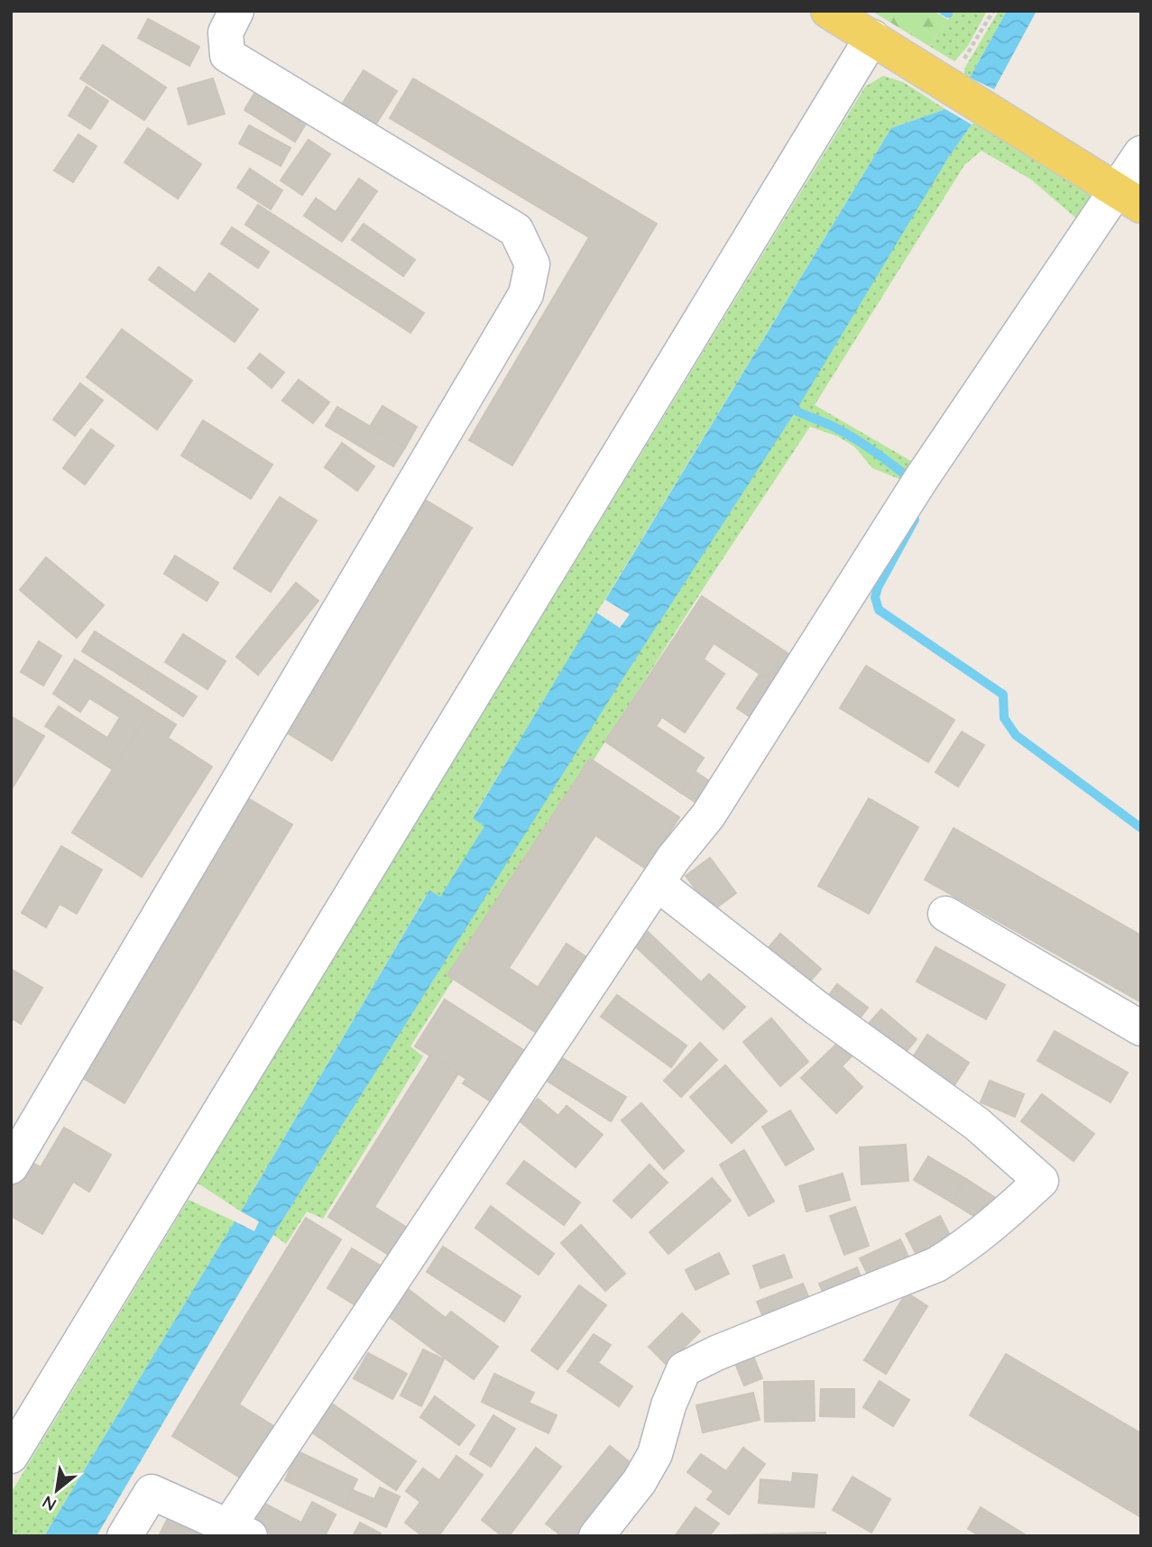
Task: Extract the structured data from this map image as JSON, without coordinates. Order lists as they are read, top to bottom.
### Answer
{
  "north": "bottom left"
}
